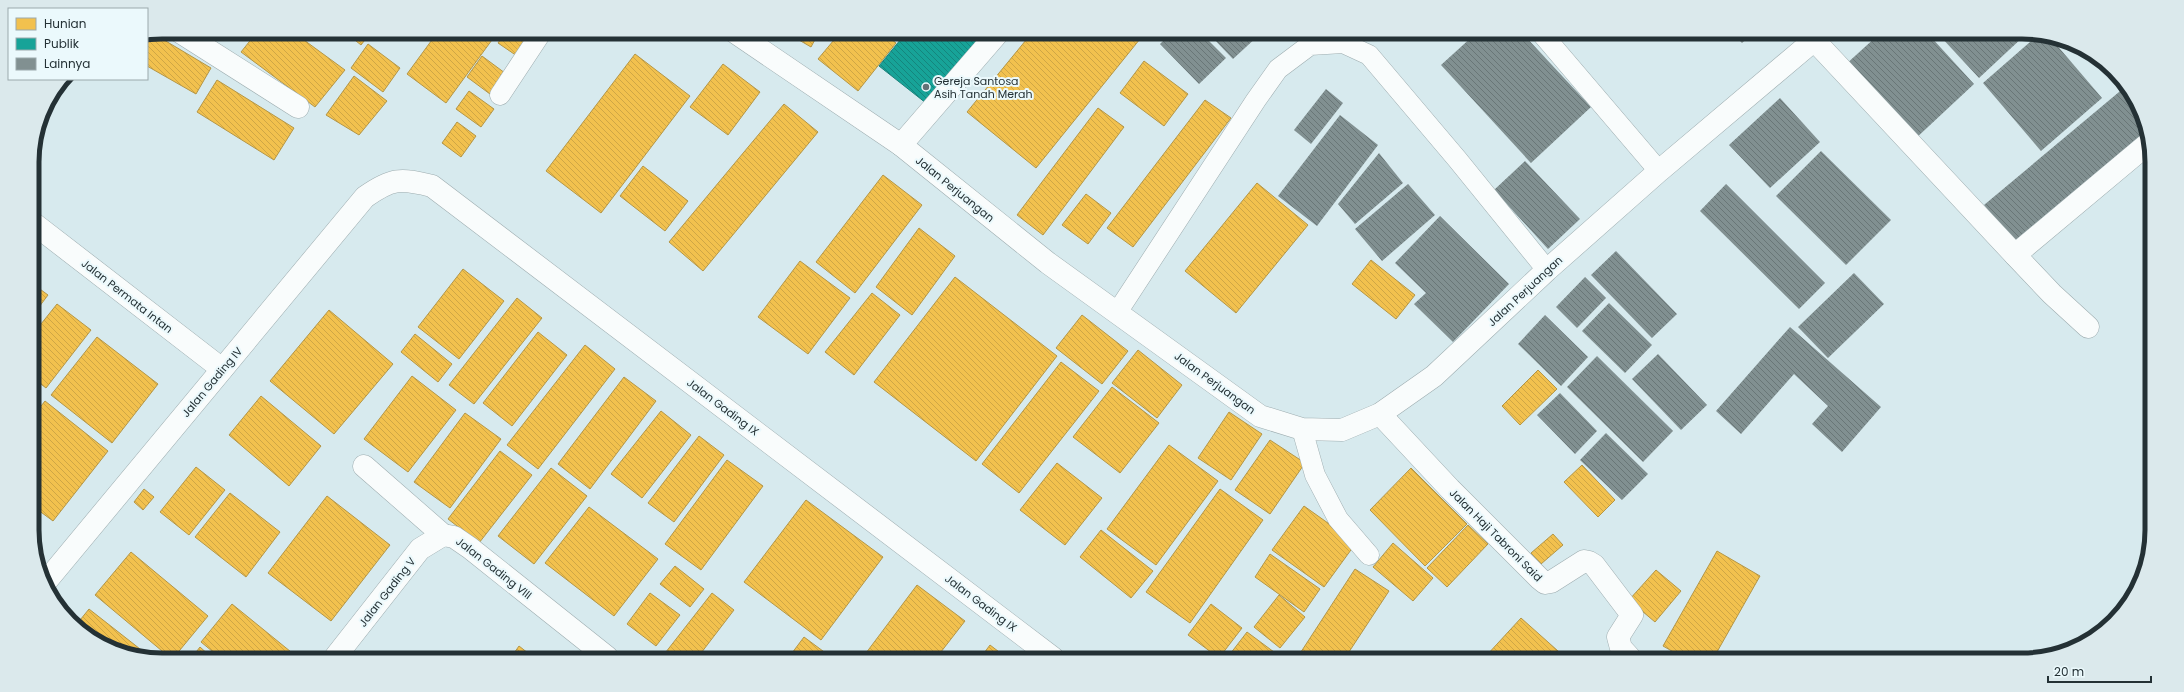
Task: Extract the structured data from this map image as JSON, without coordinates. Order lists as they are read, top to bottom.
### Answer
{
  "streets": {
    "street": [
      "Jalan Perjuangan",
      "Jalan Permata Intan",
      "Jalan Gading IV",
      "Jalan Gading IX",
      "Jalan Haji Tabroni Said",
      "Jalan Gading VIII",
      "Jalan Gading V"
    ]
  },
  "crossings": [
    ["Jalan Perjuangan", "Jalan Haji Tabroni Said"],
    ["Jalan Permata Intan", "Jalan Gading IV"],
    ["Jalan Gading IV", "Jalan Gading IX"],
    ["Jalan Gading VIII", "Jalan Gading V"]
  ],
  "places": ["Gereja Santosa Asih Tanah Merah"],
  "legend": ["Hunian", "Publik", "Lainnya"],
  "scale_bar": "20 m"
}
